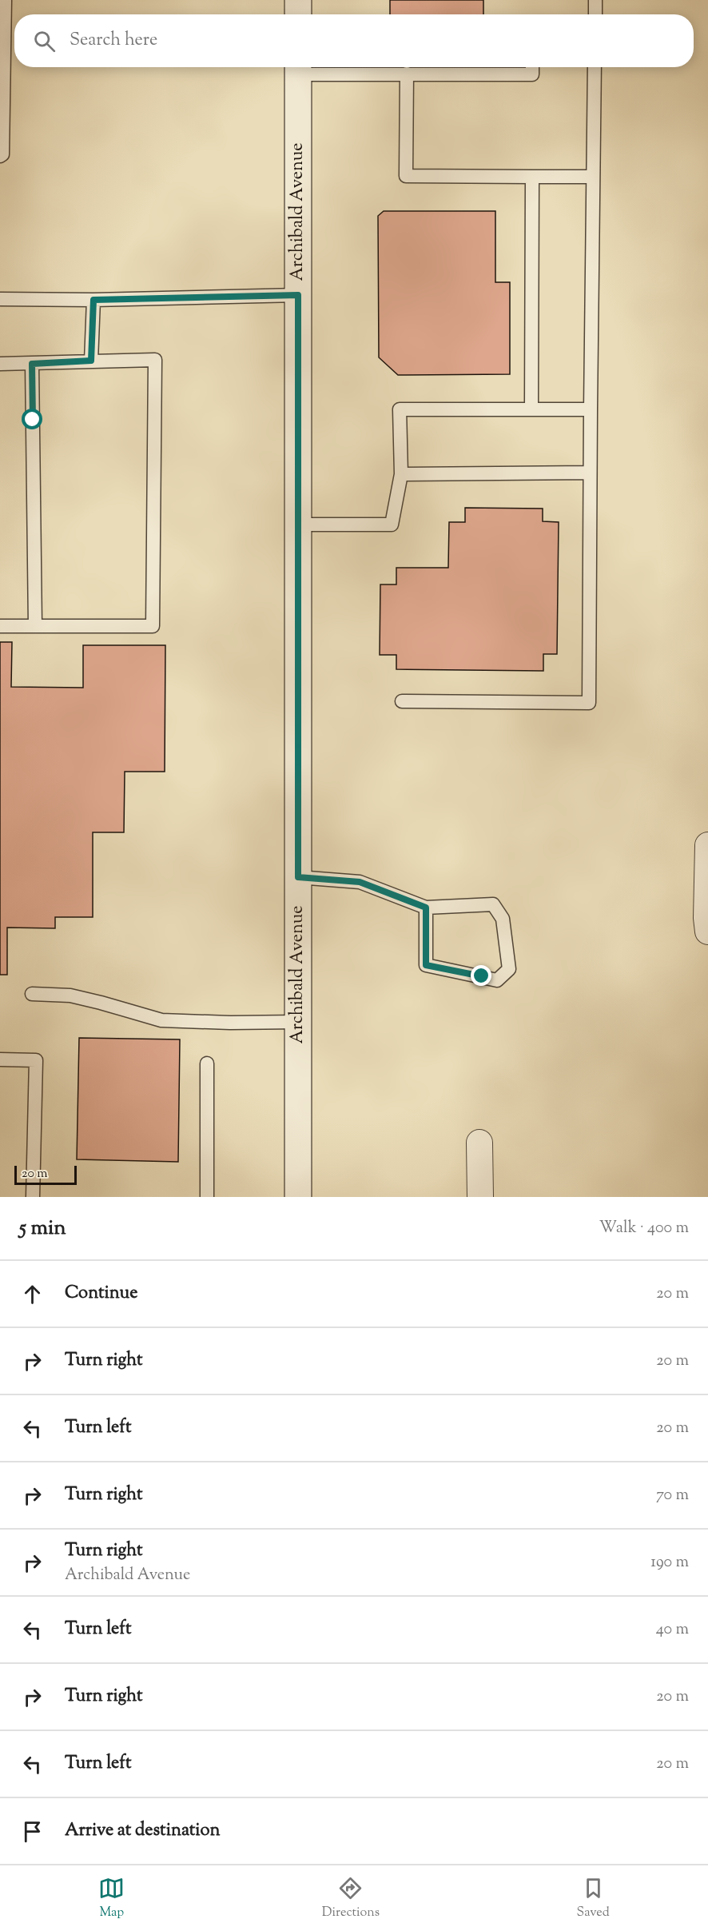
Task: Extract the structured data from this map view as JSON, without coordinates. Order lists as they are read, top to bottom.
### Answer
{
  "streets": {
    "main road": ["Archibald Avenue"]
  },
  "scale_bar": "20 m",
  "page": {
    "search": "Search here",
    "scale": "20 m",
    "heading": ["5 min", "Walk · 400 m"],
    "list": [
      ["Continue", "20 m"],
      ["Turn right", "20 m"],
      ["Turn left", "20 m"],
      ["Turn right", "70 m"],
      ["Turn right", "Archibald Avenue", "190 m"],
      ["Turn left", "40 m"],
      ["Turn right", "20 m"],
      ["Turn left", "20 m"],
      "Arrive at destination"
    ],
    "nav": ["Map", "Directions", "Saved"]
  }
}
